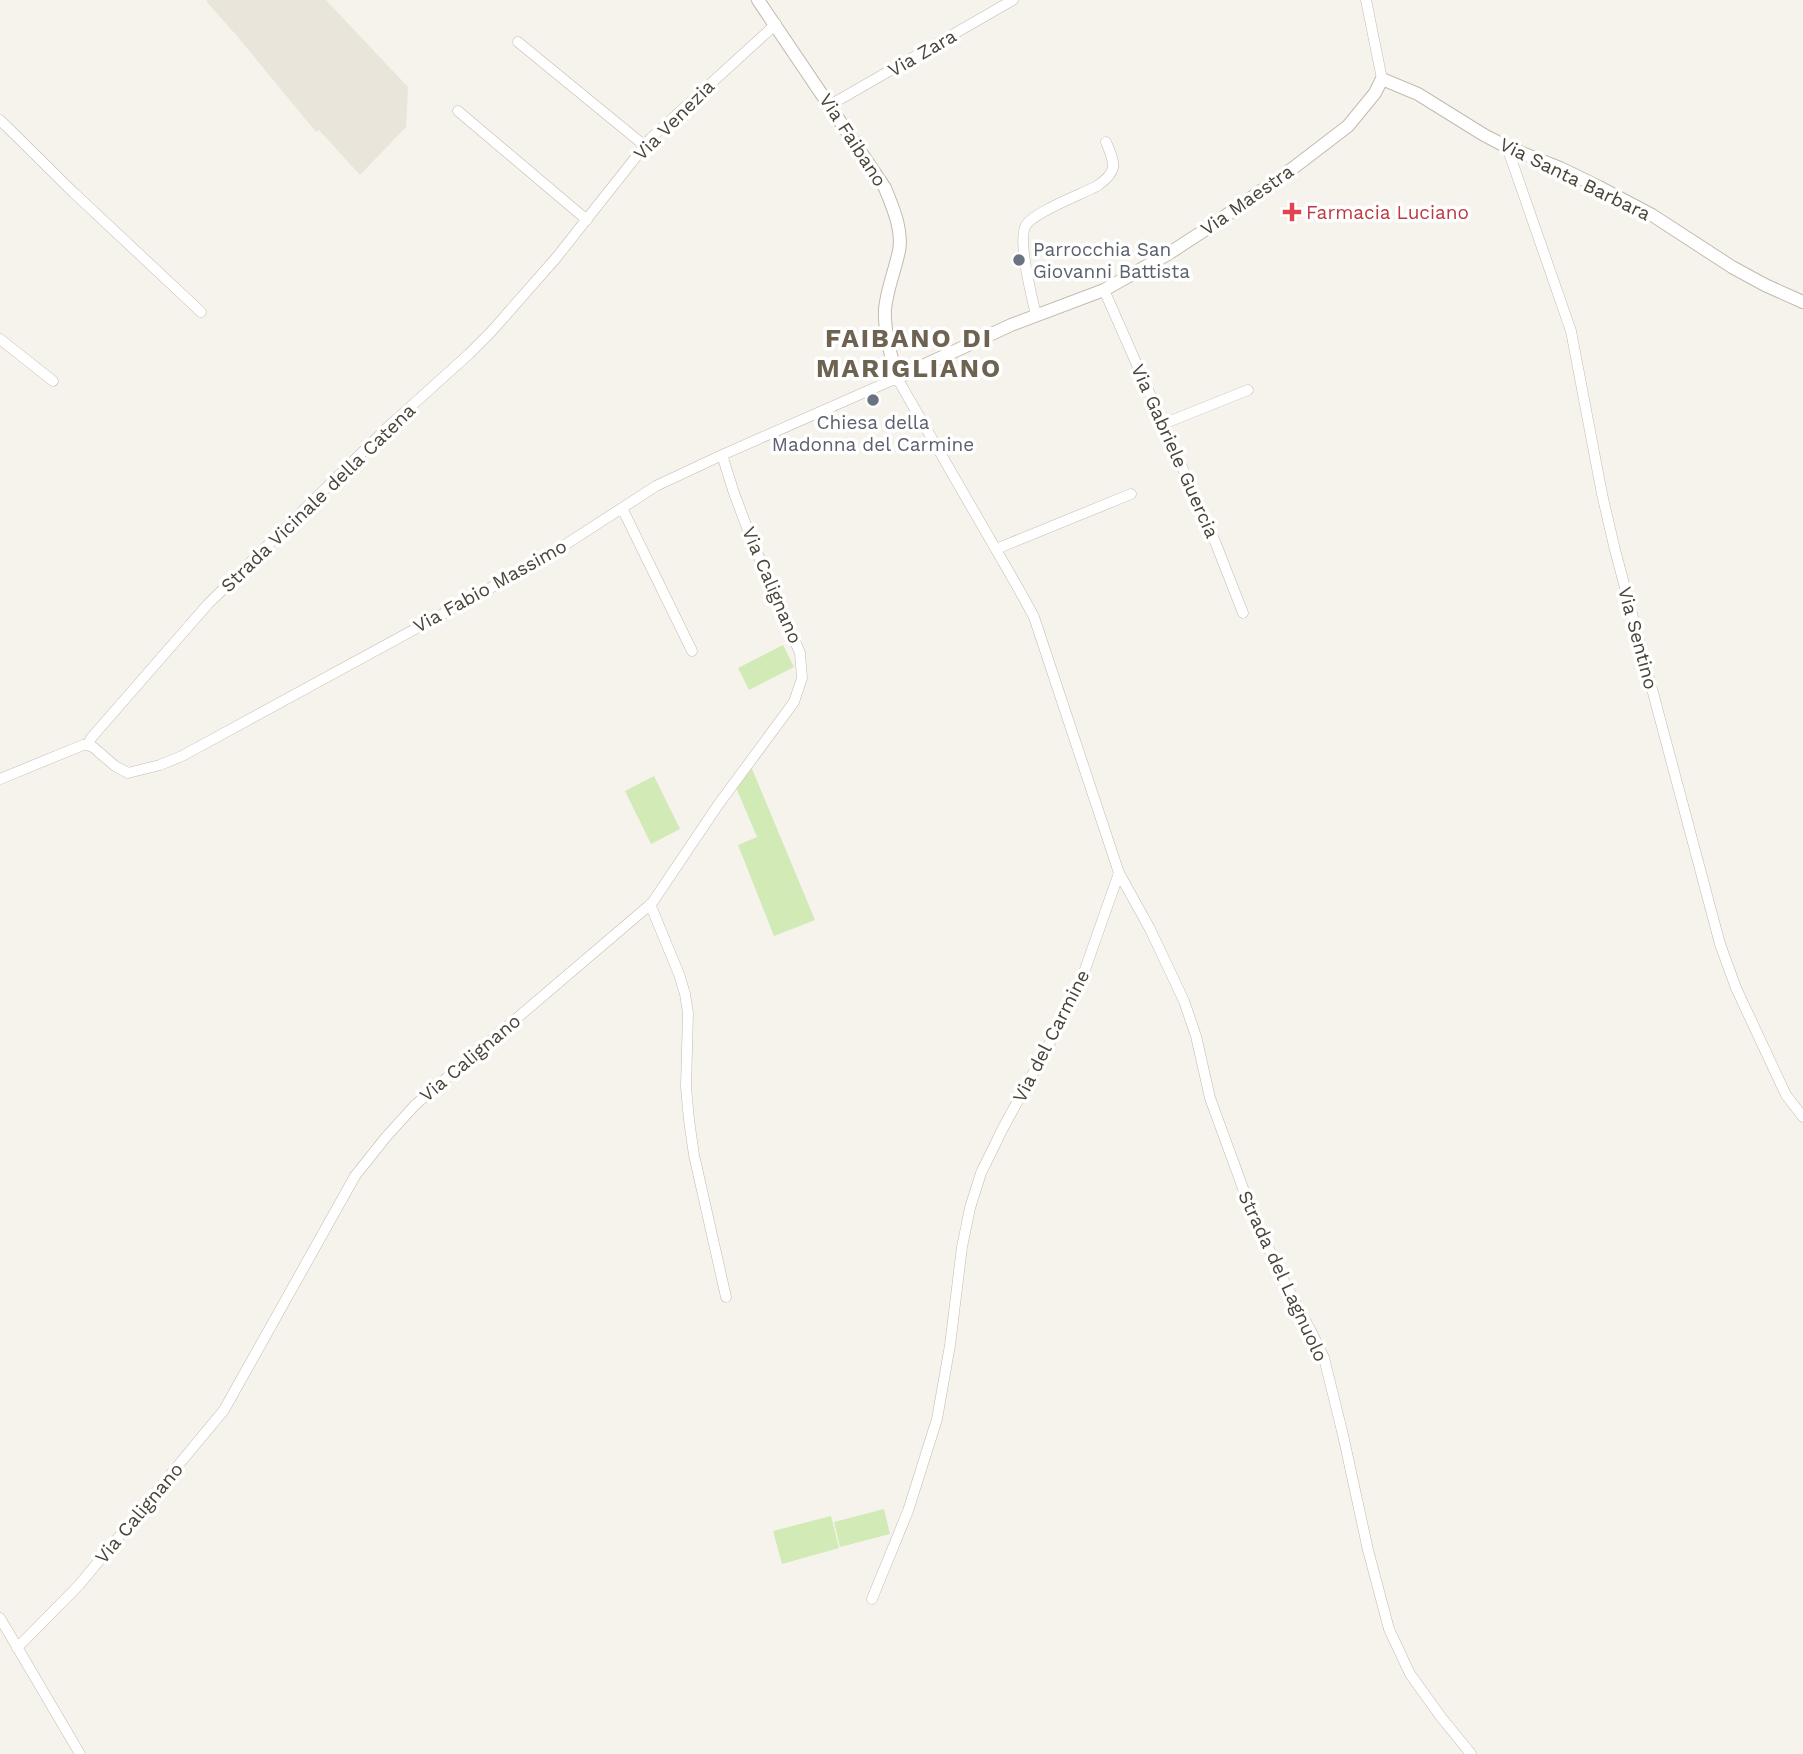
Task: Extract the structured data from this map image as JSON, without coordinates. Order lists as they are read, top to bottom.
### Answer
{
  "streets": {
    "street": [
      "Via Zara",
      "Via Venezia",
      "Via Faibano",
      "Via Santa Barbara",
      "Via Maestra",
      "Via Gabriele Guercia",
      "Strada Vicinale della Catena",
      "Via Calignano",
      "Via Fabio Massimo",
      "Via Sentino",
      "Via del Carmine",
      "Strada del Lagnuolo"
    ]
  },
  "crossings": [
    ["Via Zara", "Via Faibano"],
    ["Via Venezia", "Via Faibano"],
    ["Via Venezia", "Strada Vicinale della Catena"],
    ["Via Faibano", "Via Maestra"],
    ["Via Faibano", "Via Fabio Massimo"],
    ["Via Santa Barbara", "Via Maestra"],
    ["Via Santa Barbara", "Via Sentino"],
    ["Via Maestra", "Via Gabriele Guercia"],
    ["Via Maestra", "Via Fabio Massimo"],
    ["Strada Vicinale della Catena", "Via Fabio Massimo"],
    ["Via Calignano", "Via Fabio Massimo"],
    ["Via del Carmine", "Strada del Lagnuolo"]
  ],
  "districts": ["FAIBANO DI MARIGLIANO"],
  "places": {
    "health": ["Farmacia Luciano"],
    "other": ["Parrocchia San Giovanni Battista", "Chiesa della Madonna del Carmine"]
  }
}
